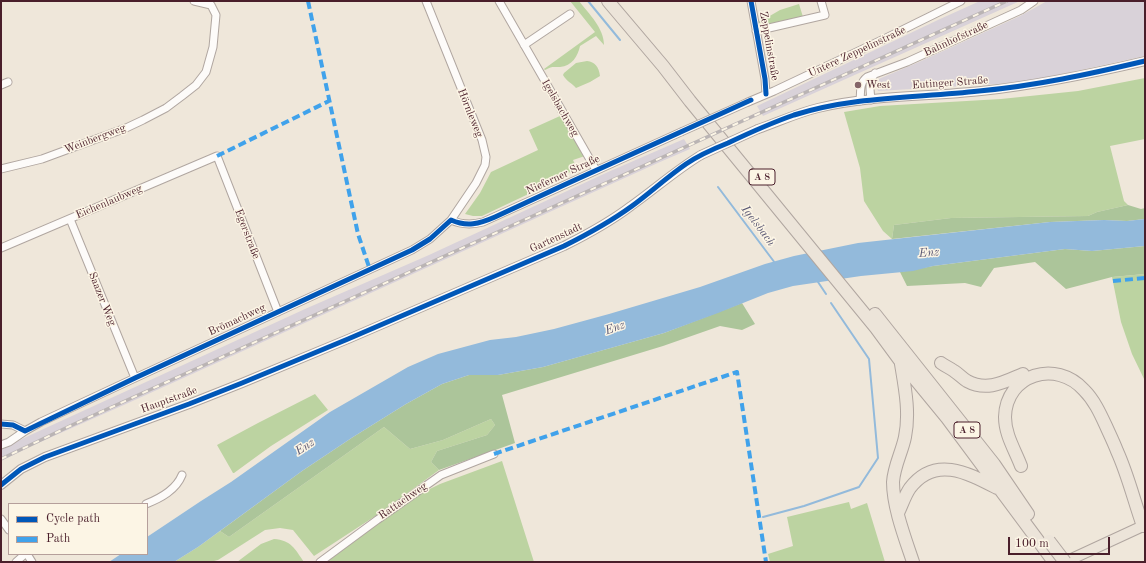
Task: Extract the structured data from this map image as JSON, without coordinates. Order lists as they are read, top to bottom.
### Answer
{
  "streets": {
    "highway": ["A 8"],
    "street": [
      "Bahnhofstraße",
      "Zeppelinstraße",
      "Untere Zeppelinstraße",
      "Eutinger Straße",
      "Igelsbachweg",
      "Hörnleweg",
      "Weinbergweg",
      "Nieferner Straße",
      "Eichenlaubweg",
      "Egerstraße",
      "Gartenstadt",
      "Saazer Weg",
      "Brömachweg",
      "Hauptstraße",
      "Rattachweg"
    ]
  },
  "crossings": [
    ["Bahnhofstraße", "Eutinger Straße"],
    ["Zeppelinstraße", "Untere Zeppelinstraße"],
    ["Untere Zeppelinstraße", "Nieferner Straße"],
    ["Eutinger Straße", "Gartenstadt"],
    ["Igelsbachweg", "Nieferner Straße"],
    ["Hörnleweg", "Nieferner Straße"],
    ["Hörnleweg", "Brömachweg"],
    ["Nieferner Straße", "Brömachweg"],
    ["Eichenlaubweg", "Egerstraße"],
    ["Eichenlaubweg", "Saazer Weg"],
    ["Egerstraße", "Brömachweg"],
    ["Gartenstadt", "Hauptstraße"],
    ["Saazer Weg", "Brömachweg"]
  ],
  "water": ["Igelsbach", "Enz"],
  "places": ["West"],
  "legend": ["Cycle path", "Path"],
  "scale_bar": "100 m"
}
